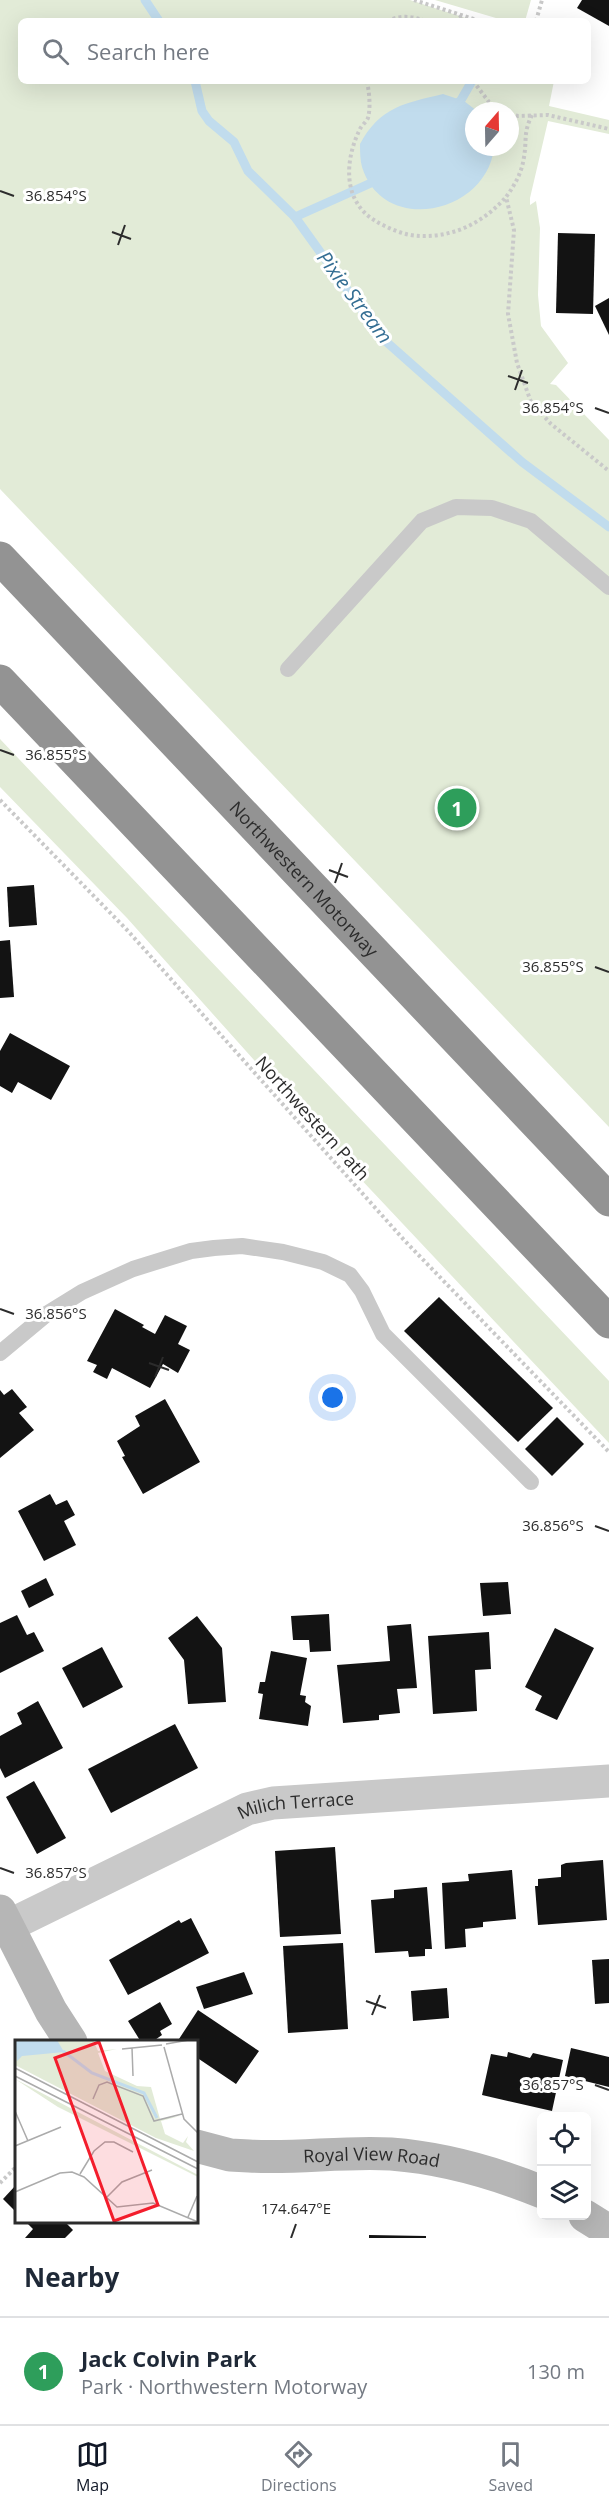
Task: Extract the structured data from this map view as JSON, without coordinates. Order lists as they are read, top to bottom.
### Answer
{
  "streets": {
    "highway": ["Northwestern Motorway"],
    "street": ["Milich Terrace", "Royal View Road"],
    "path": ["Northwestern Path"]
  },
  "water": ["Pixie Stream"],
  "north": "top",
  "page": {
    "search": "Search here",
    "pins": "1",
    "heading": "Nearby",
    "list": [
      {
        "mark": "1",
        "name": "Jack Colvin Park",
        "note": "Park · Northwestern Motorway",
        "value": "130 m"
      }
    ],
    "nav": ["Map", "Directions", "Saved"]
  },
  "coordinates": [
    "36.854°S",
    "36.855°S",
    "36.856°S",
    "36.857°S",
    "174.647°E"
  ]
}
